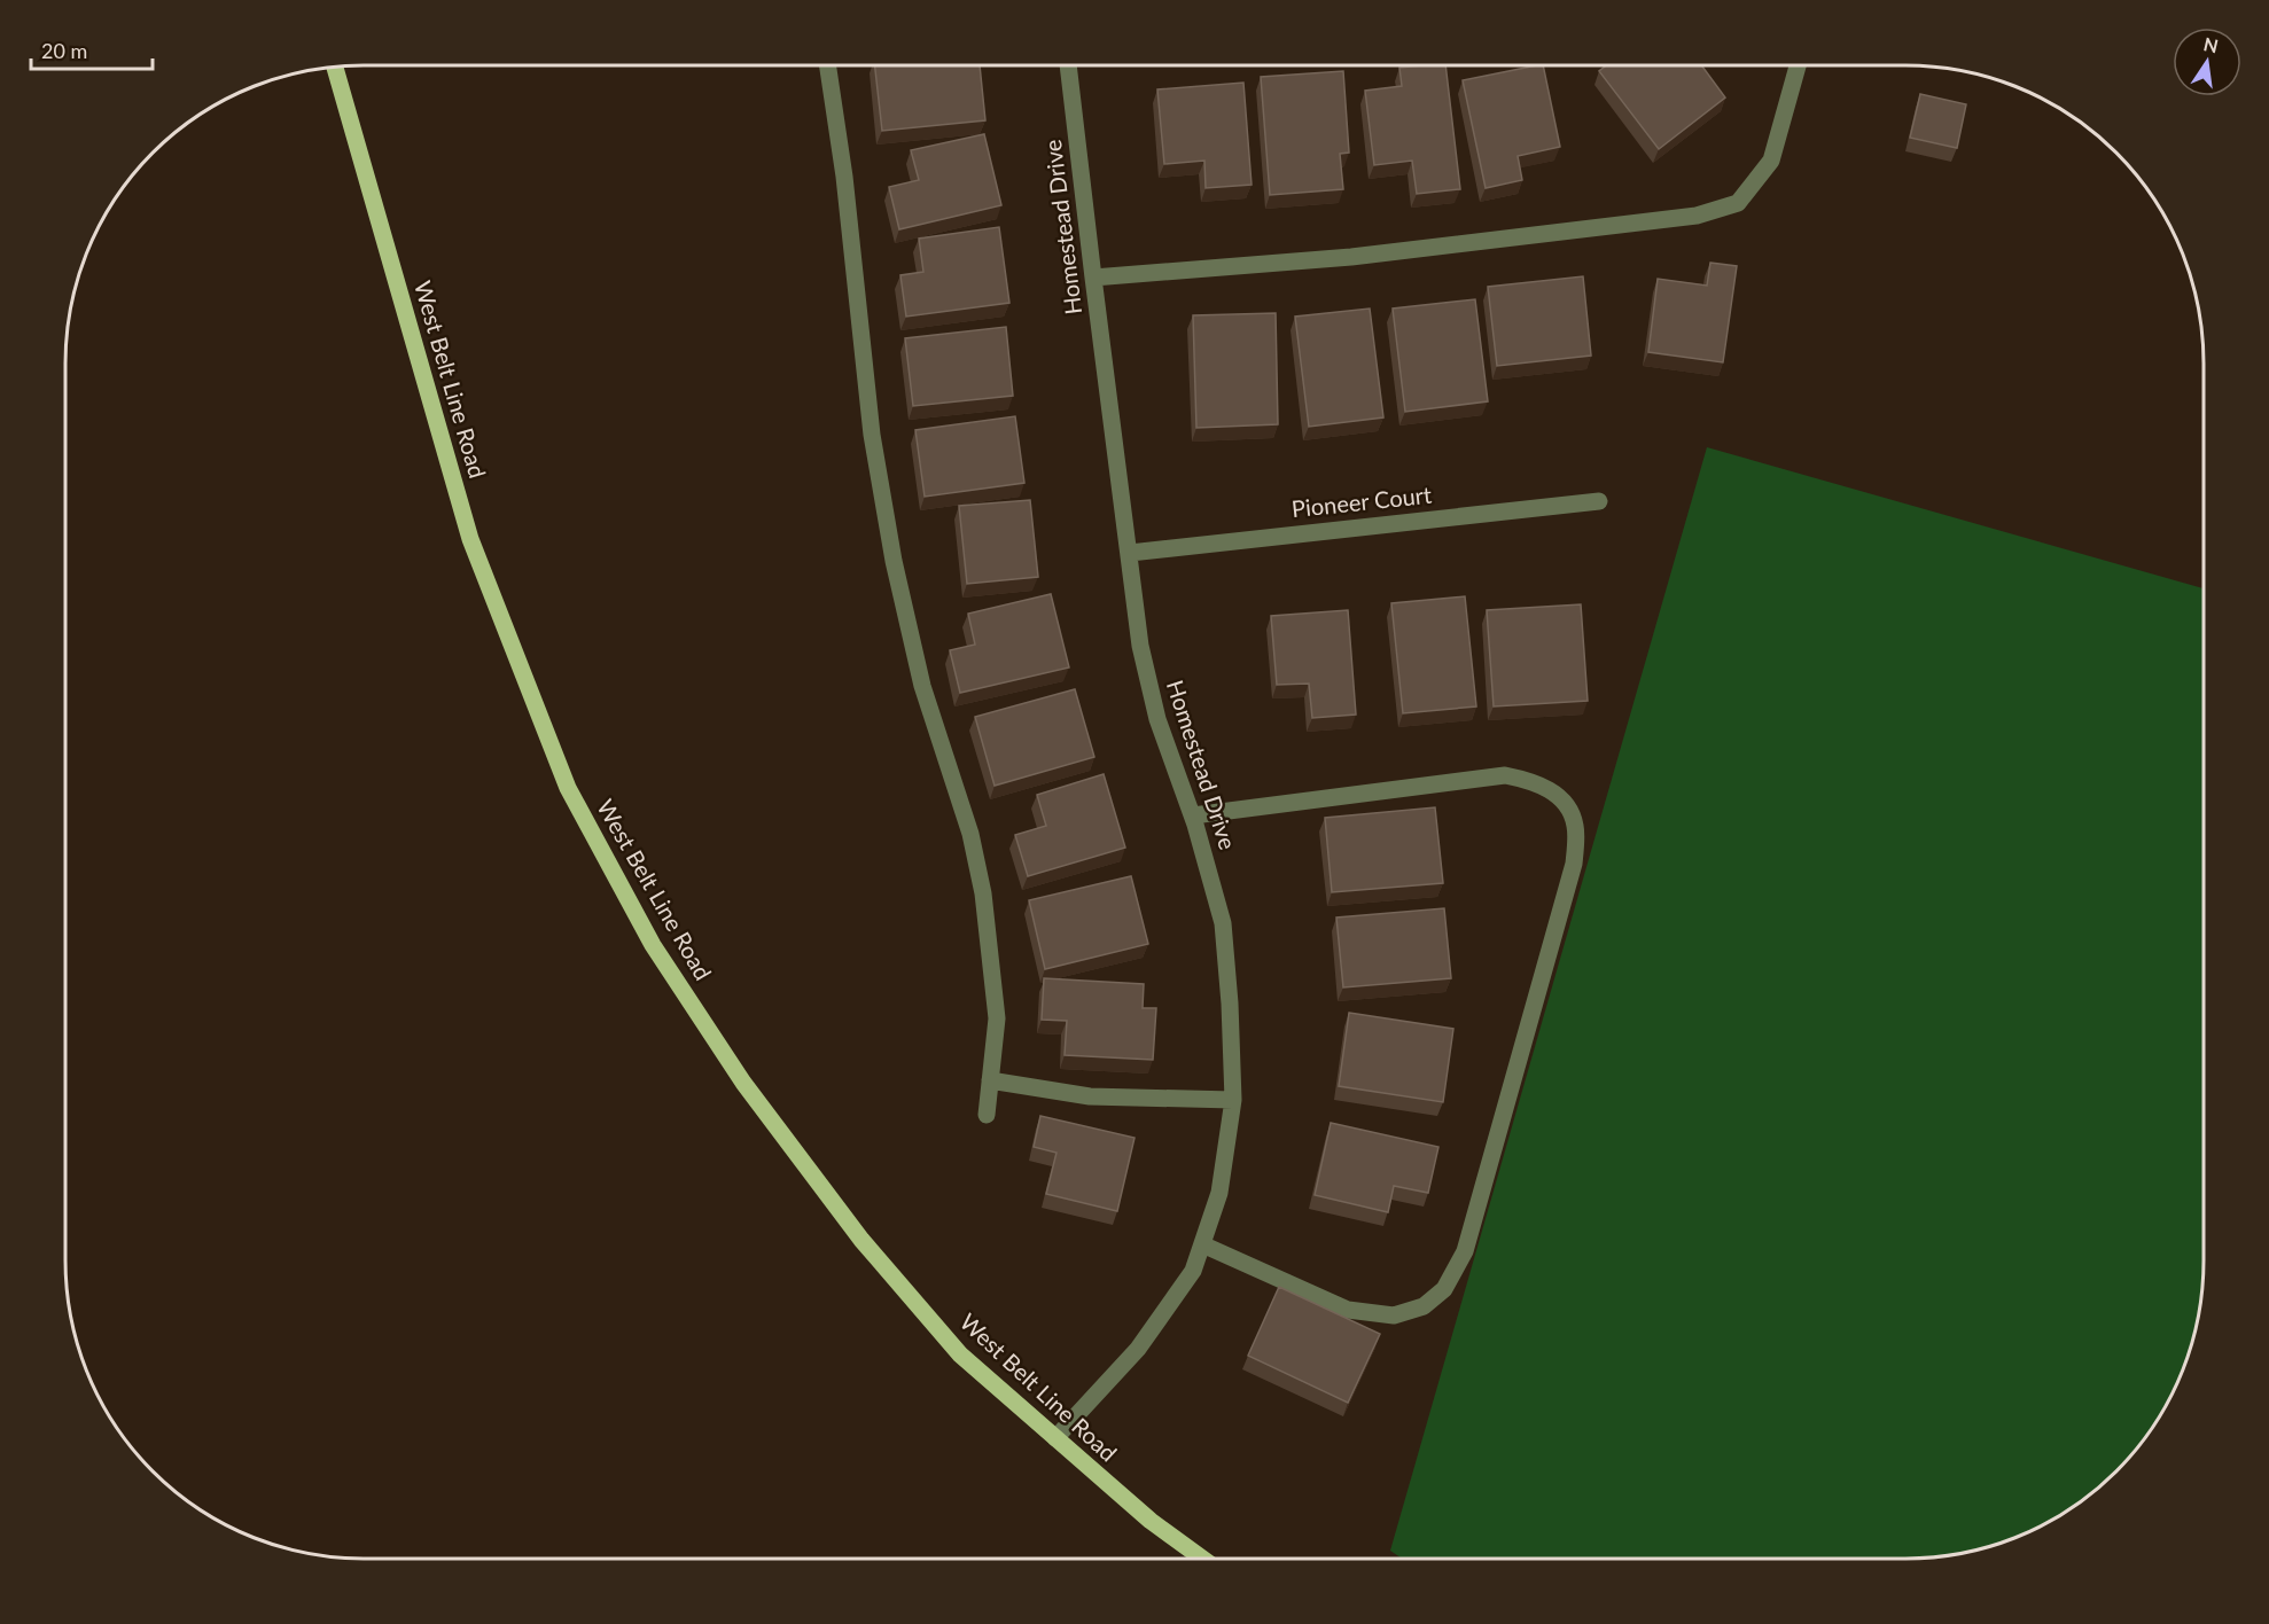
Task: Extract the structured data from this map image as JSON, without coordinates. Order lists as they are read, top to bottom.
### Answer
{
  "streets": {
    "main road": ["West Belt Line Road"],
    "street": ["Homestead Drive", "Pioneer Court"]
  },
  "crossings": [
    ["Homestead Drive", "West Belt Line Road"],
    ["Homestead Drive", "Pioneer Court"]
  ],
  "scale_bar": "20 m",
  "north": "top"
}
